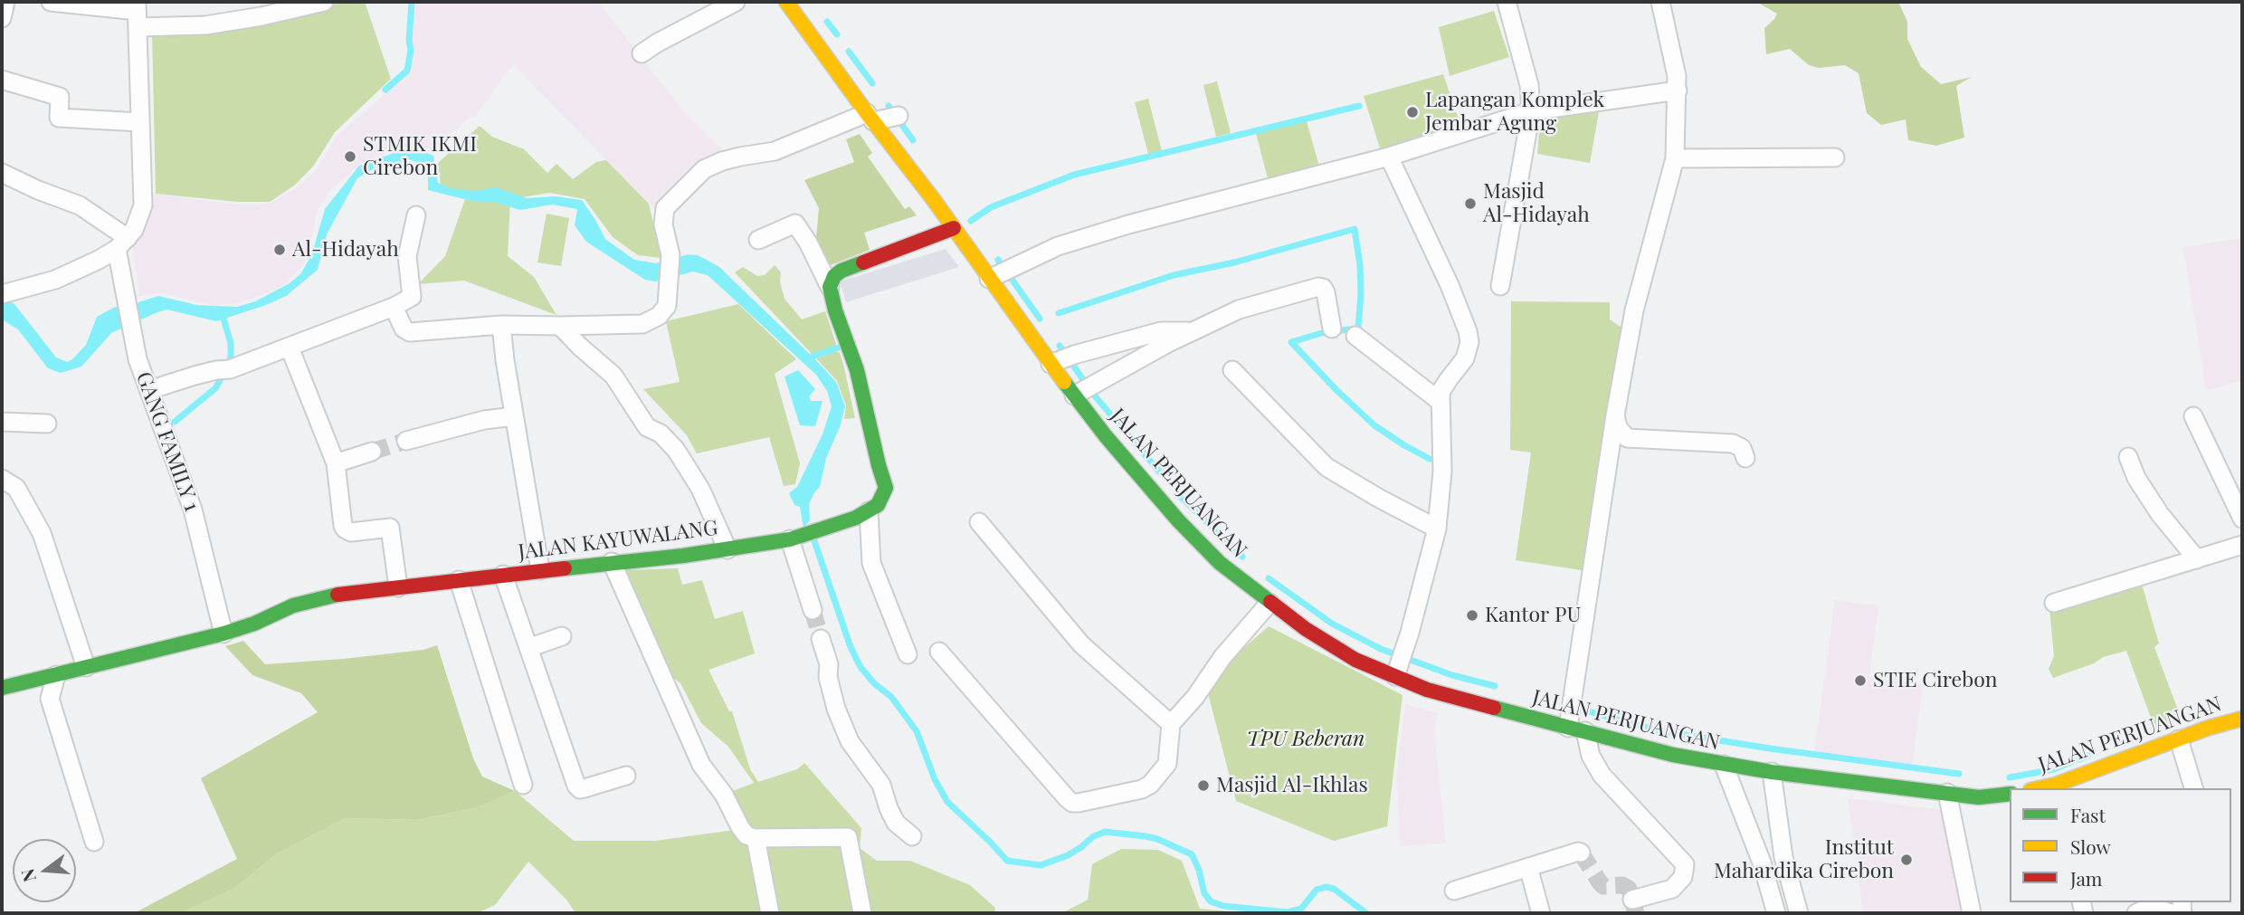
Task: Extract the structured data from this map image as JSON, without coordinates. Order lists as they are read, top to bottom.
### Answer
{
  "streets": {
    "street": ["GANG FAMILY 1", "JALAN PERJUANGAN", "JALAN KAYUWALANG"]
  },
  "crossings": [
    ["GANG FAMILY 1", "JALAN KAYUWALANG"]
  ],
  "parks": ["TPU Beberan"],
  "places": [
    "Lapangan Komplek Jembar Agung",
    "STMIK IKMI Cirebon",
    "Masjid Al-Hidayah",
    "Al-Hidayah",
    "Kantor PU",
    "STIE Cirebon",
    "Masjid Al-Ikhlas",
    "Institut Mahardika Cirebon"
  ],
  "legend": ["Fast", "Slow", "Jam"],
  "north": "left"
}
